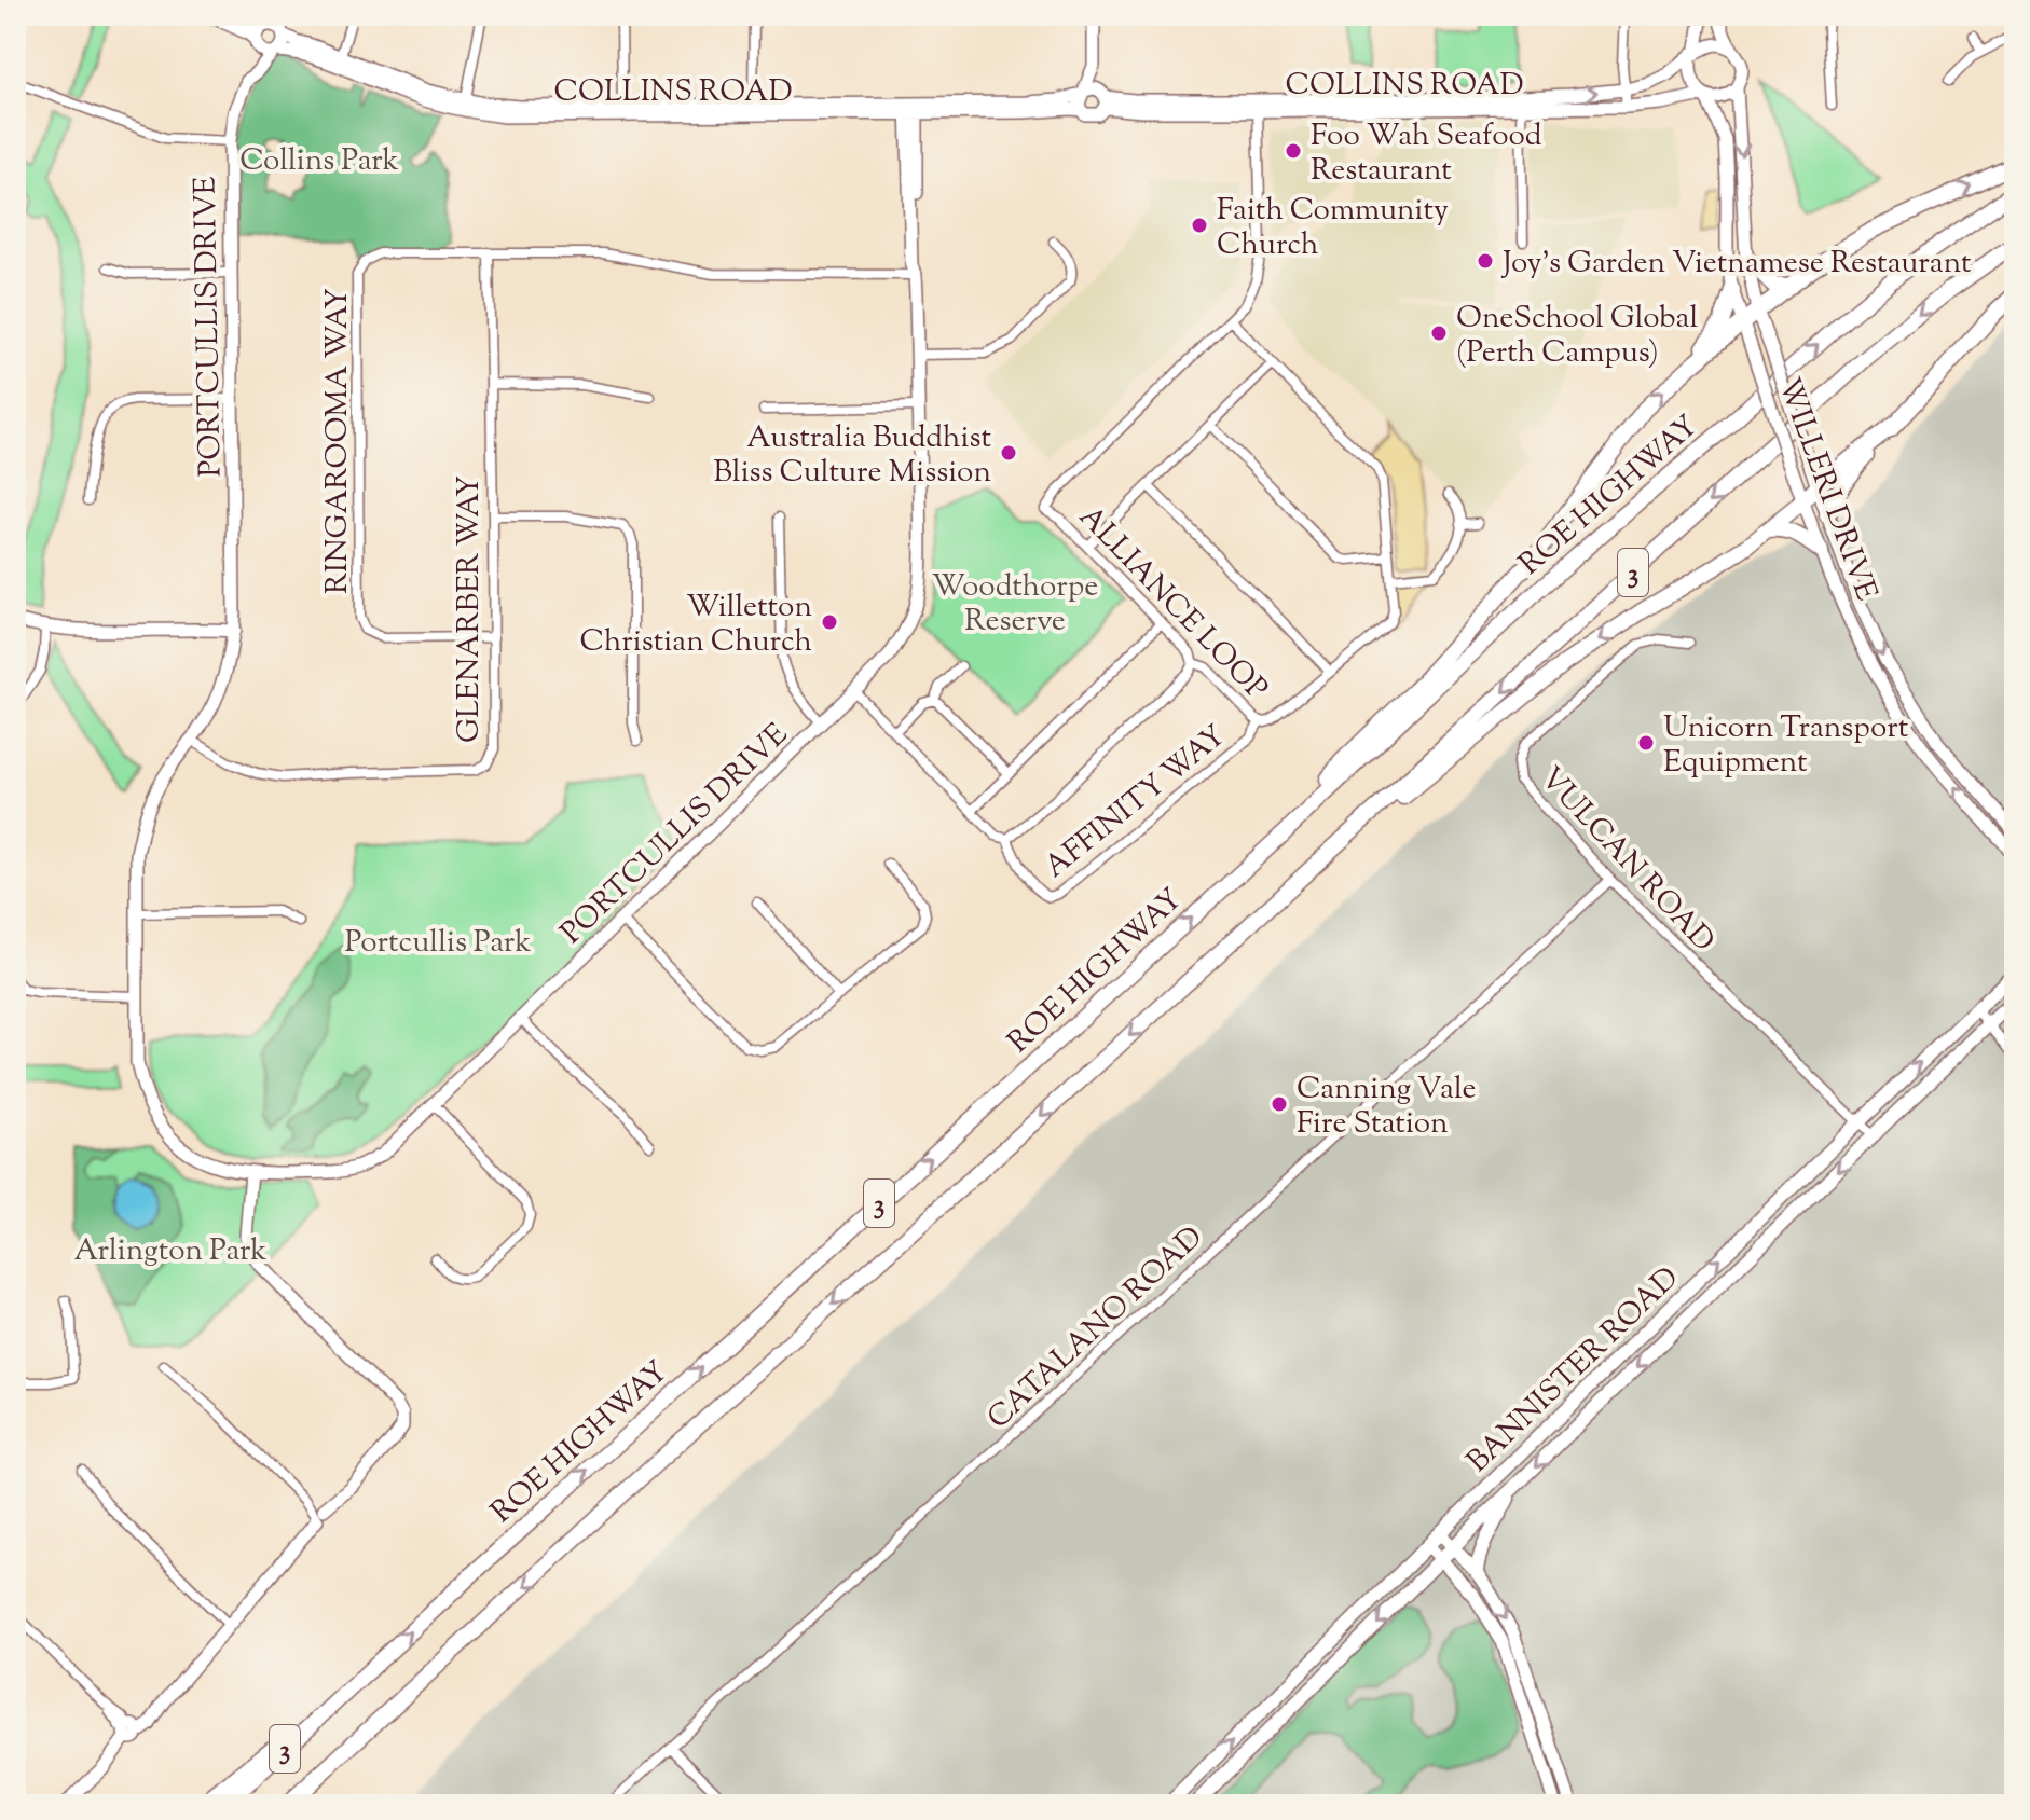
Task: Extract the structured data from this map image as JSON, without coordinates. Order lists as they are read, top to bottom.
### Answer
{
  "streets": {
    "highway": ["ROE HIGHWAY", "3"],
    "main road": ["BANNISTER ROAD"],
    "street": [
      "COLLINS ROAD",
      "PORTCULLIS DRIVE",
      "RINGAROOMA WAY",
      "WILLERI DRIVE",
      "ALLIANCE LOOP",
      "GLENARBER WAY",
      "AFFINITY WAY",
      "VULCAN ROAD",
      "CATALANO ROAD"
    ]
  },
  "crossings": [
    ["COLLINS ROAD", "PORTCULLIS DRIVE"],
    ["COLLINS ROAD", "WILLERI DRIVE"],
    ["PORTCULLIS DRIVE", "RINGAROOMA WAY"],
    ["PORTCULLIS DRIVE", "GLENARBER WAY"],
    ["RINGAROOMA WAY", "GLENARBER WAY"],
    ["ALLIANCE LOOP", "AFFINITY WAY"],
    ["VULCAN ROAD", "CATALANO ROAD"],
    ["VULCAN ROAD", "BANNISTER ROAD"]
  ],
  "parks": [
    "Collins Park",
    "Woodthorpe Reserve",
    "Portcullis Park",
    "Arlington Park"
  ],
  "places": [
    "Foo Wah Seafood Restaurant",
    "Faith Community Church",
    "Joy's Garden Vietnamese Restaurant",
    "OneSchool Global (Perth Campus)",
    "Australia Buddhist Bliss Culture Mission",
    "Willetton Christian Church",
    "Unicorn Transport Equipment",
    "Canning Vale Fire Station"
  ]
}
